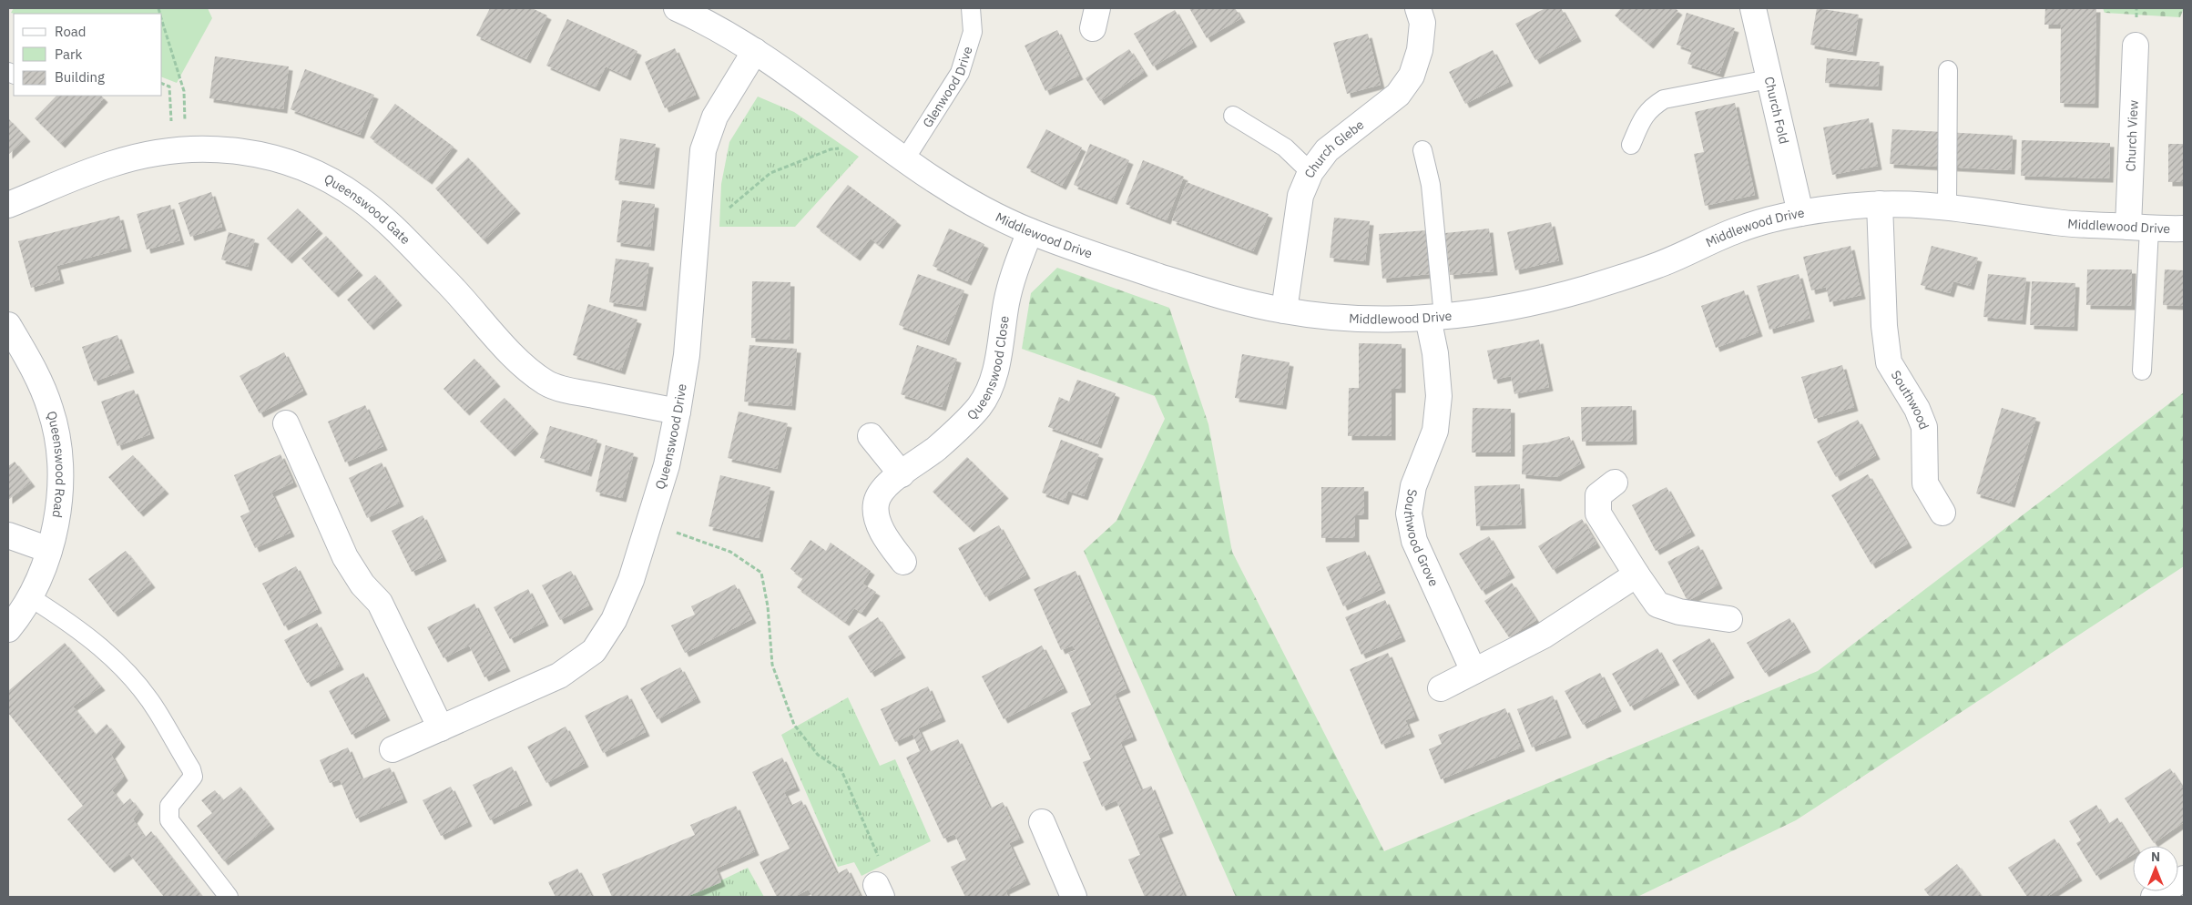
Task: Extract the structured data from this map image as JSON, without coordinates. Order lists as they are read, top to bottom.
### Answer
{
  "streets": {
    "street": [
      "Church Fold",
      "Church View",
      "Church Glebe",
      "Queenswood Gate",
      "Middlewood Drive",
      "Queenswood Close",
      "Southwood",
      "Queenswood Drive",
      "Queenswood Road",
      "Southwood Grove"
    ],
    "lane": ["Glenwood Drive"]
  },
  "crossings": [
    ["Glenwood Drive", "Middlewood Drive"],
    ["Church Fold", "Middlewood Drive"],
    ["Church View", "Middlewood Drive"],
    ["Church Glebe", "Middlewood Drive"],
    ["Queenswood Gate", "Queenswood Drive"],
    ["Middlewood Drive", "Queenswood Close"],
    ["Middlewood Drive", "Southwood"],
    ["Middlewood Drive", "Queenswood Drive"],
    ["Middlewood Drive", "Southwood Grove"]
  ],
  "legend": ["Road", "Park", "Building"],
  "north": "top"
}
